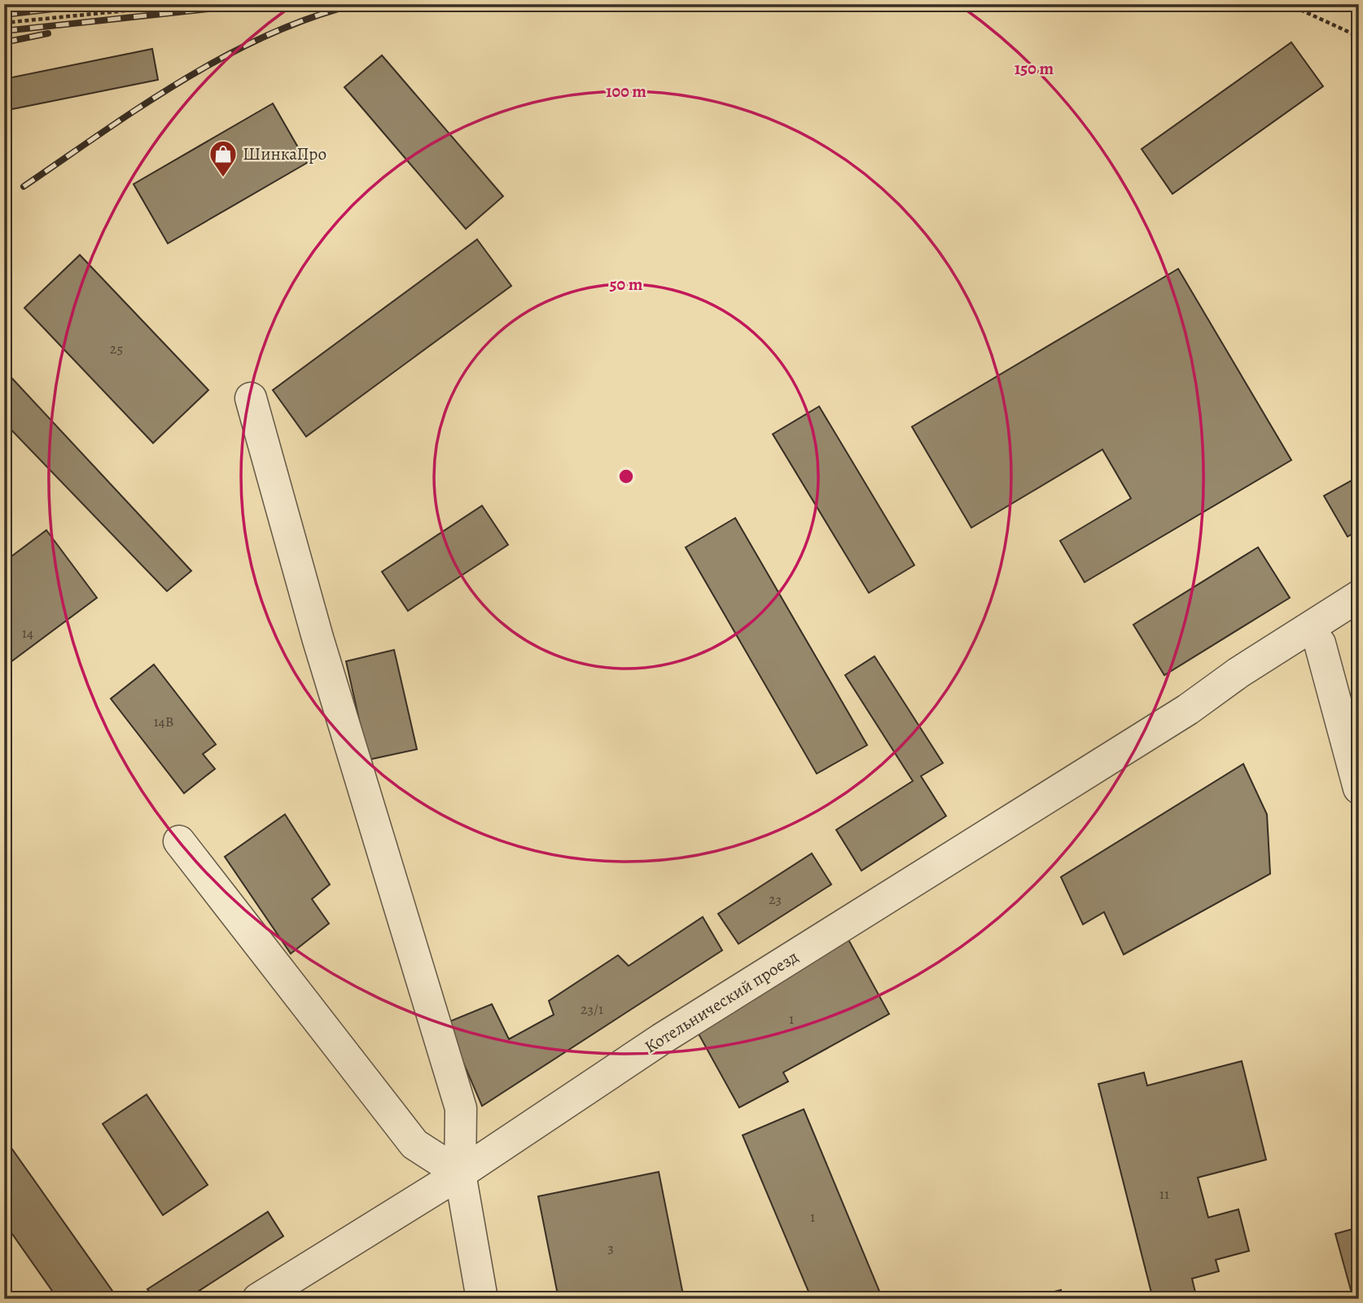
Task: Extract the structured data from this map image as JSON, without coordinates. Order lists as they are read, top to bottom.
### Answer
{
  "streets": {
    "street": ["Котельнический проезд"]
  },
  "places": {
    "shop": ["ШинкаПро"]
  },
  "house_numbers": [
    "25",
    "14",
    "14В",
    "23",
    "23/1",
    "1",
    "11",
    "1",
    "3"
  ],
  "rings": ["150 m", "100 m", "50 m"]
}
